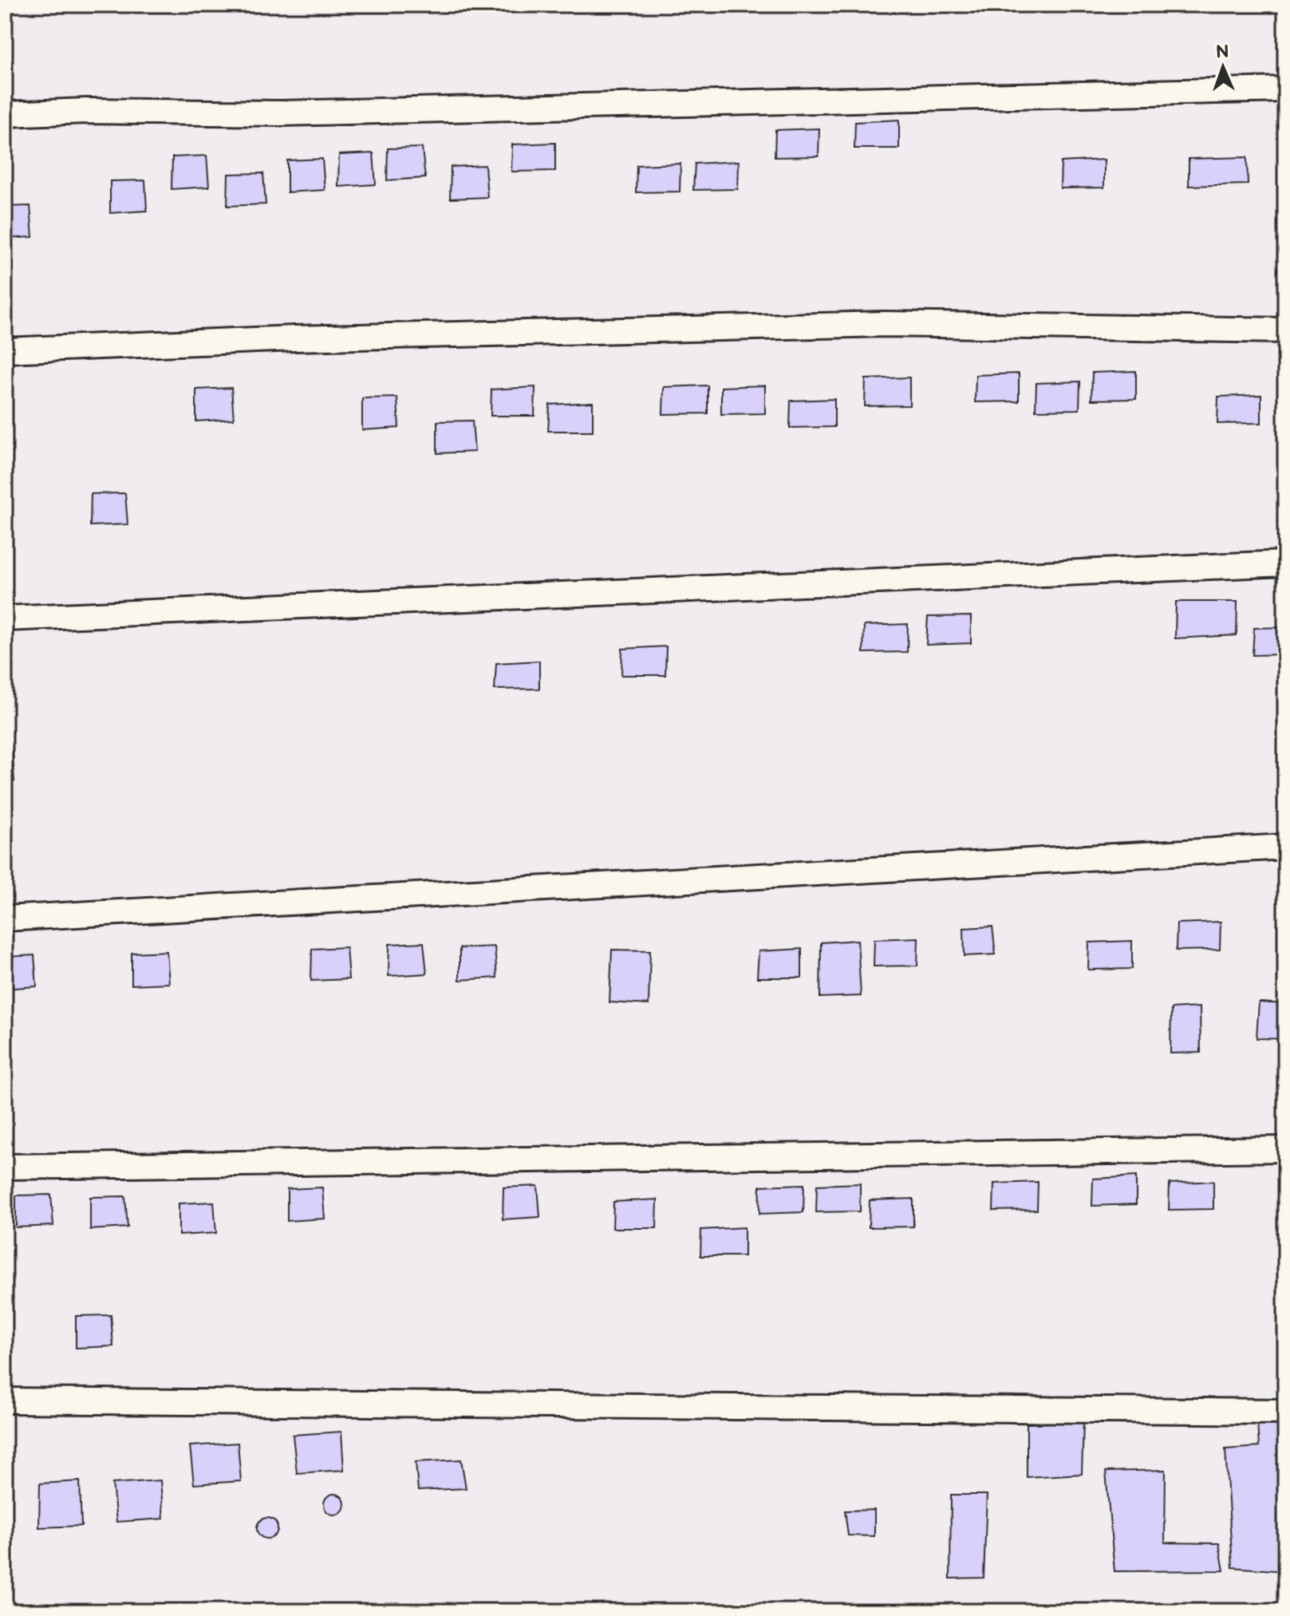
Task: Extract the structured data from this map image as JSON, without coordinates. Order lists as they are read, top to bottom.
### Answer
{
  "north": "top"
}
